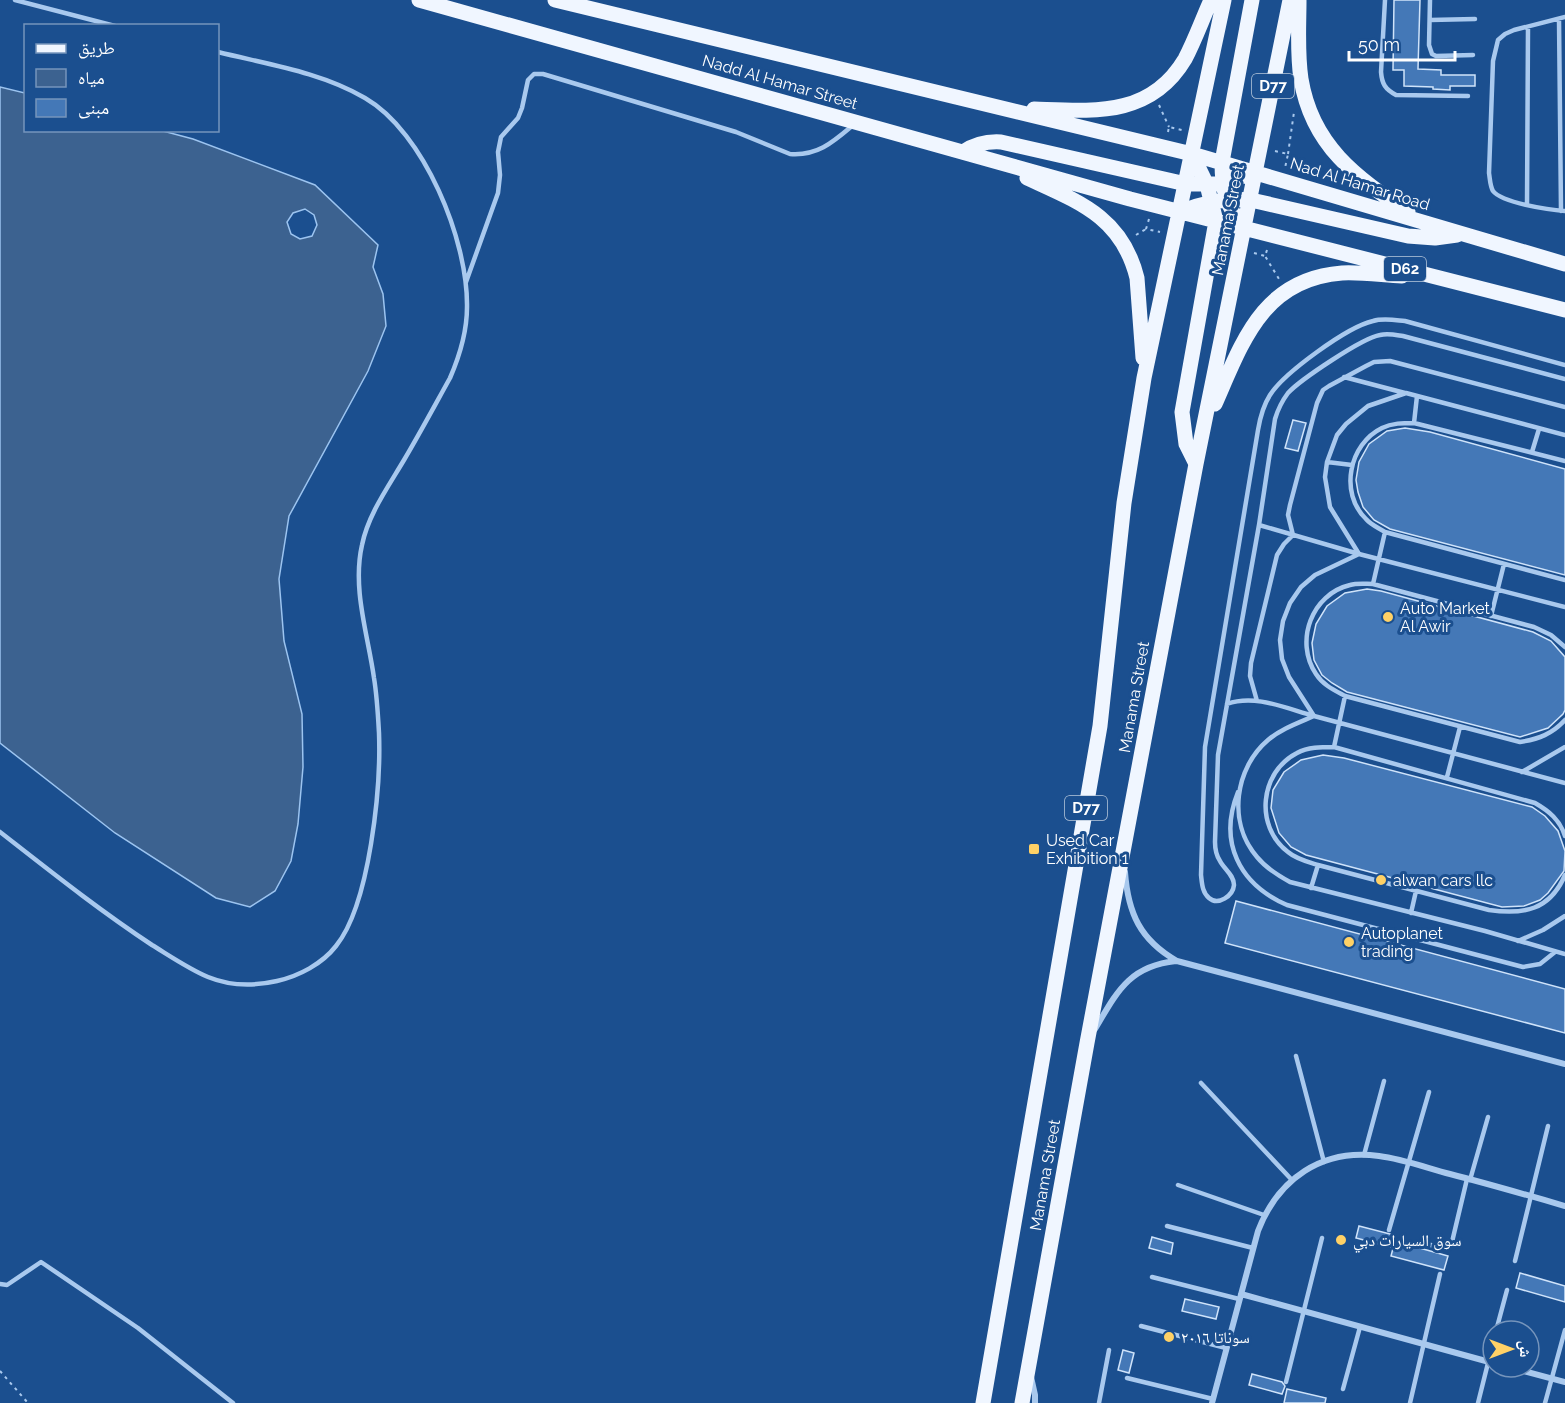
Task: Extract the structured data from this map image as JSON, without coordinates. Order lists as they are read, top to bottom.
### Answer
{
  "streets": {
    "main road": [
      "Nadd Al Hamar Street",
      "D77",
      "Nad Al Hamar Road",
      "Manama Street",
      "D62"
    ]
  },
  "crossings": [
    ["Nadd Al Hamar Street", "Nad Al Hamar Road"],
    ["Nadd Al Hamar Street", "Manama Street"],
    ["Nadd Al Hamar Street", "D62"],
    ["Nad Al Hamar Road", "Manama Street"],
    ["Manama Street", "D62"]
  ],
  "places": {
    "other": [
      "Auto Market Al Awir",
      "alwan cars llc",
      "Autoplanet trading",
      "سوق السيارات دبي",
      "سوناتا ٢٠١٦"
    ],
    "transit": ["Used Car Exhibition 1"]
  },
  "legend": ["طريق", "مياه", "مبنى"],
  "scale_bar": "50 m",
  "north": "right"
}
